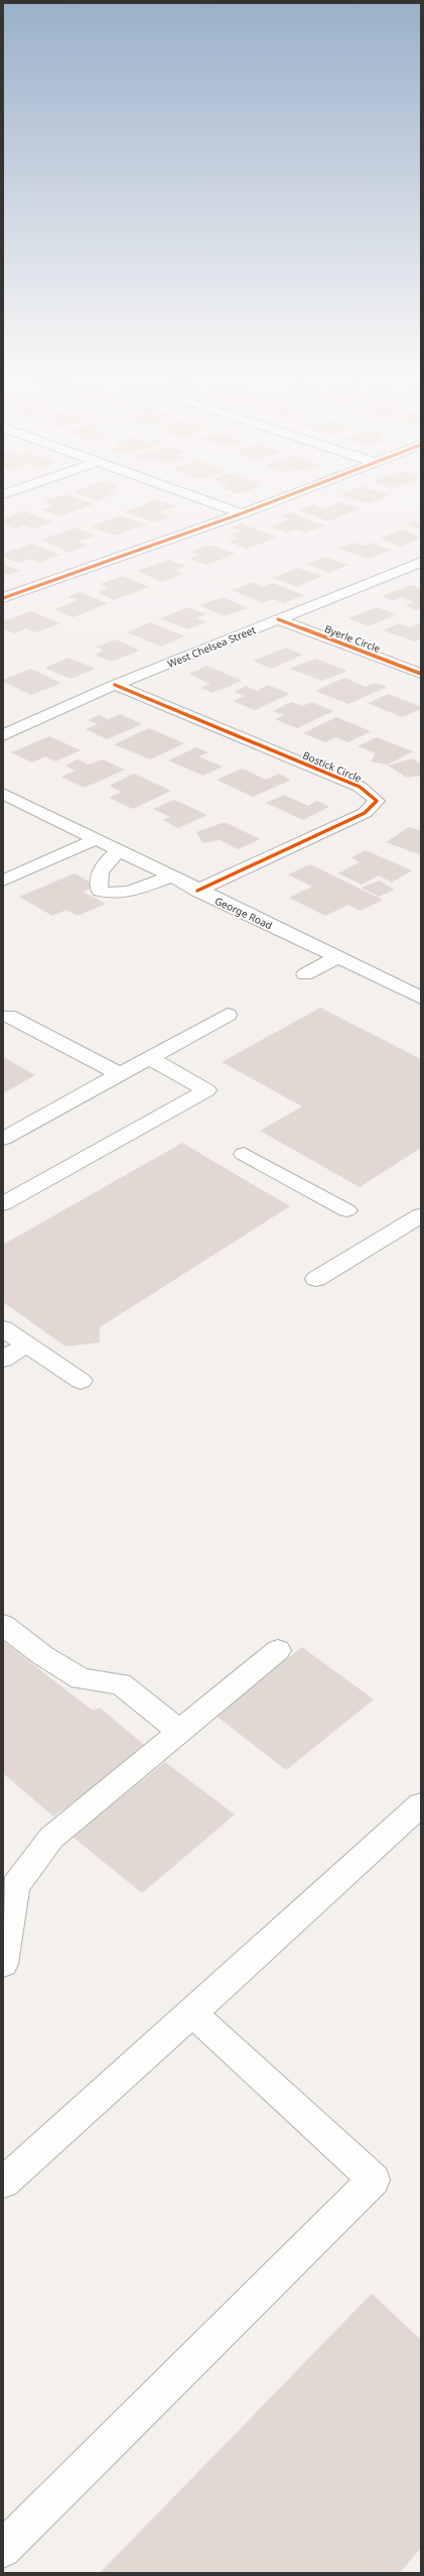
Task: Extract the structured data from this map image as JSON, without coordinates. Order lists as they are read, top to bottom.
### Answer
{
  "streets": {
    "street": [
      "Byerle Circle",
      "West Chelsea Street",
      "Bostick Circle",
      "George Road"
    ]
  },
  "crossings": [
    ["Byerle Circle", "West Chelsea Street"],
    ["West Chelsea Street", "Bostick Circle"],
    ["Bostick Circle", "George Road"]
  ]
}
